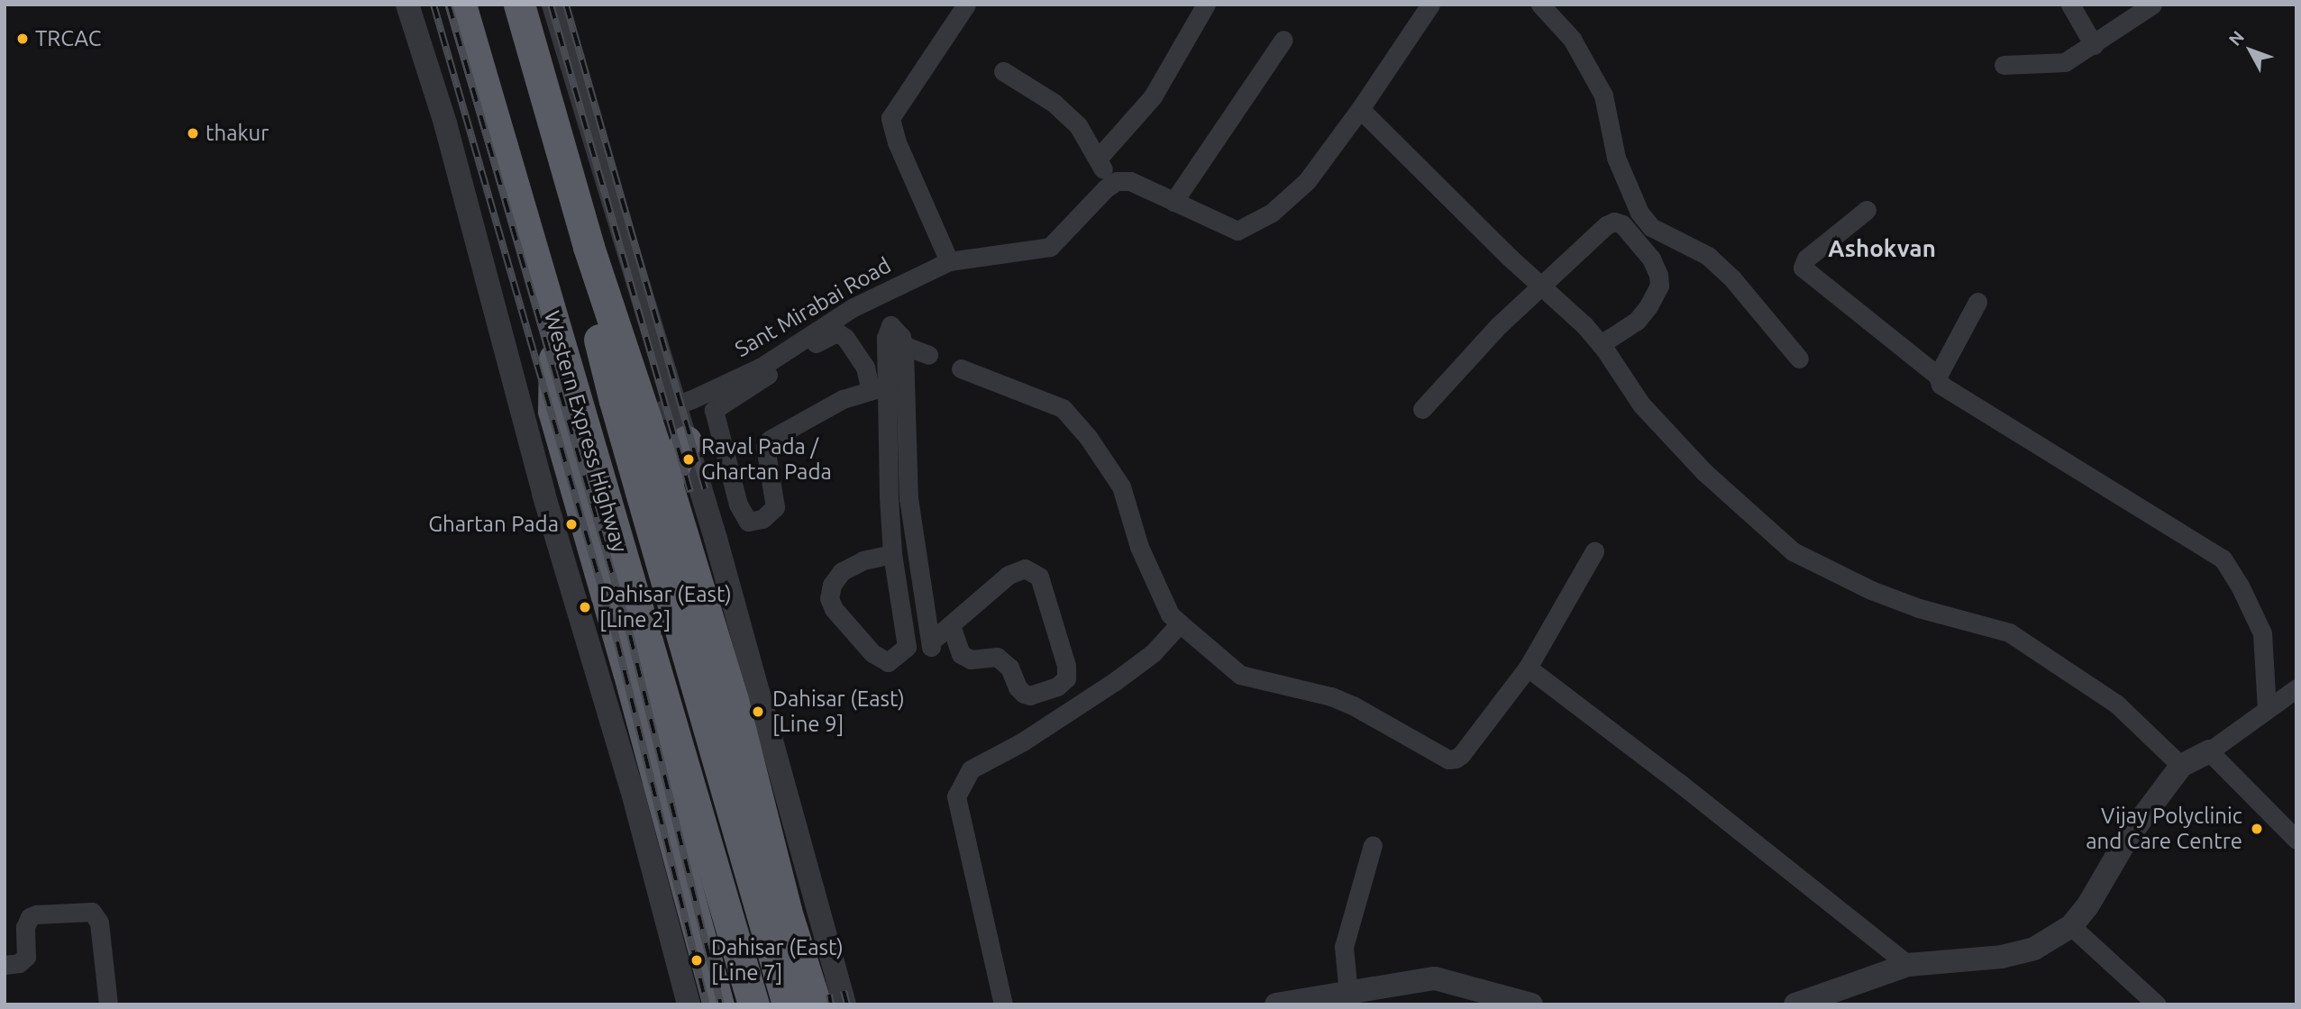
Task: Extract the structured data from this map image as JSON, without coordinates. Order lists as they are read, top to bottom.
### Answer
{
  "streets": {
    "highway": ["Western Express Highway"],
    "street": ["Sant Mirabai Road"]
  },
  "districts": ["Ashokvan"],
  "places": [
    "TRCAC",
    "thakur",
    "Raval Pada / Ghartan Pada",
    "Ghartan Pada",
    "Dahisar (East) [Line 2]",
    "Dahisar (East) [Line 9]",
    "Vijay Polyclinic and Care Centre",
    "Dahisar (East) [Line 7]"
  ],
  "north": "top left"
}
